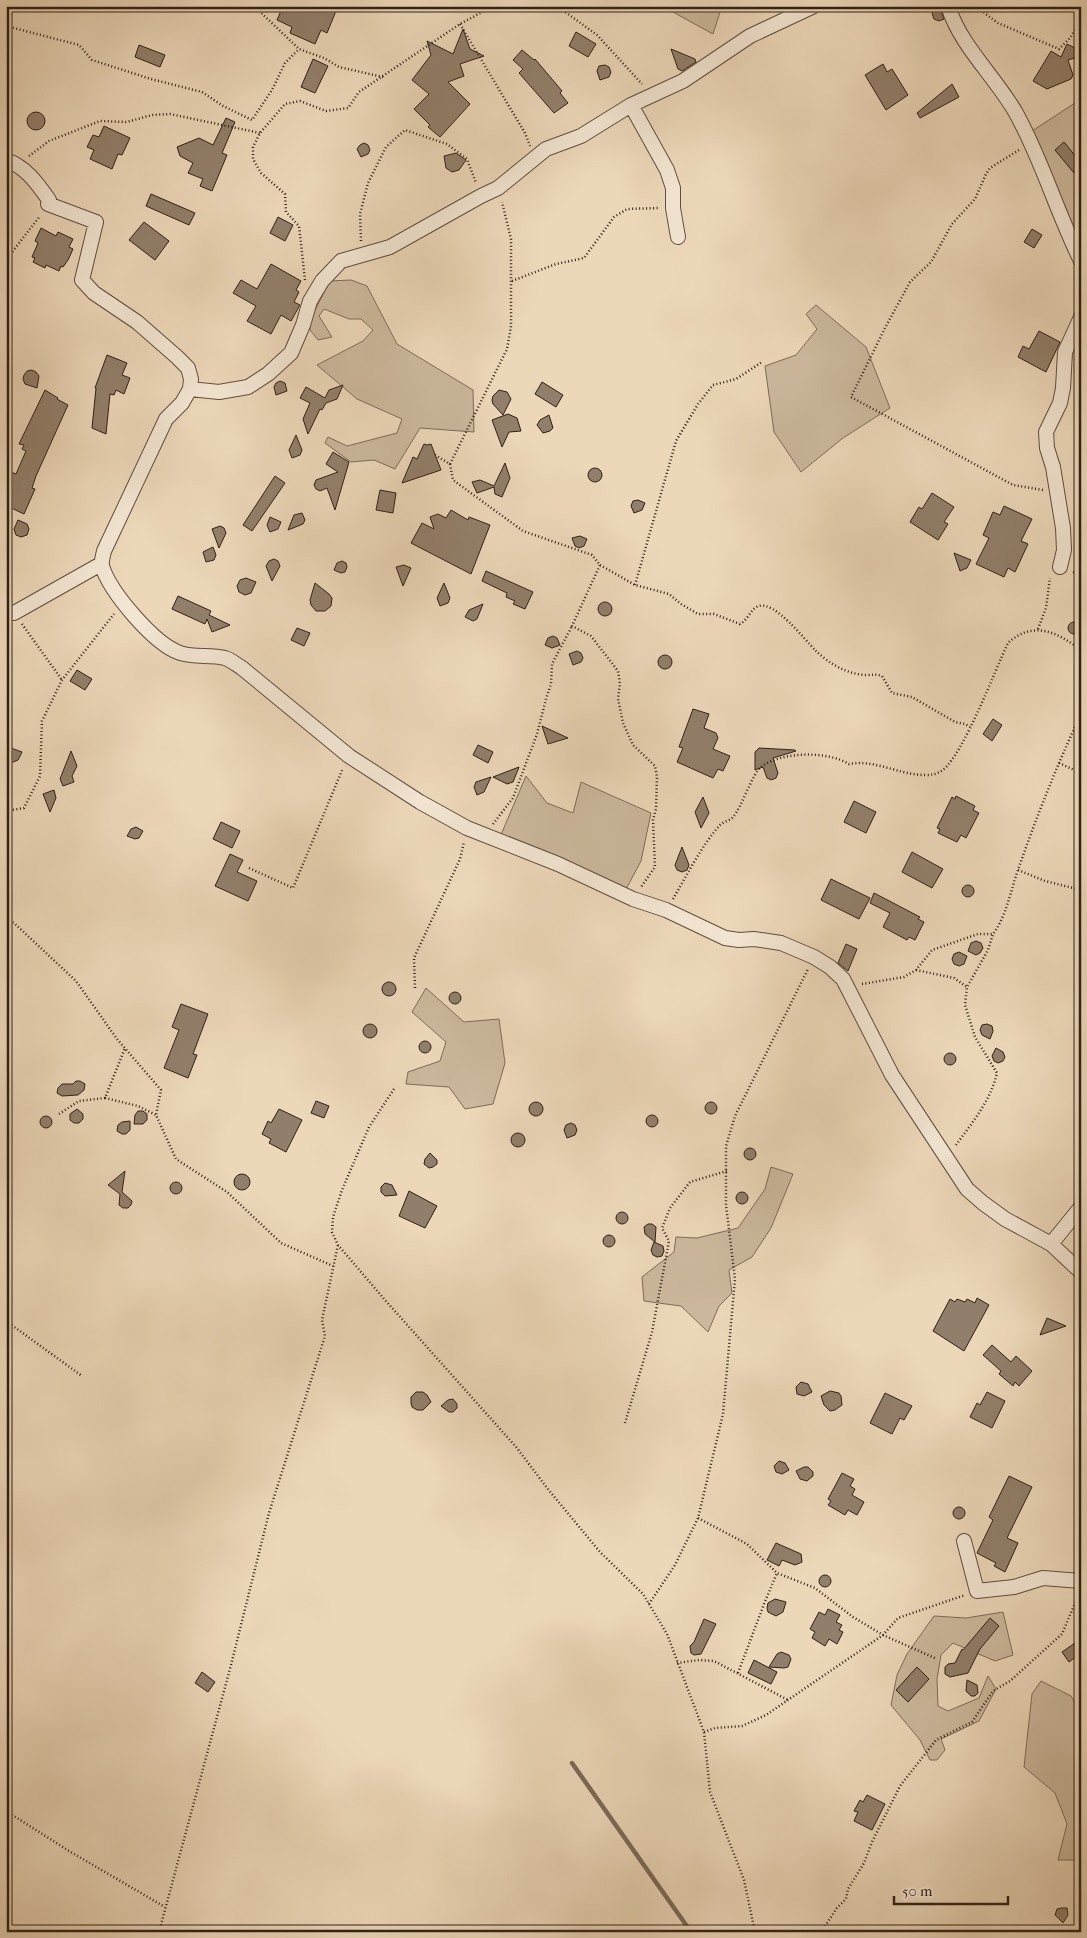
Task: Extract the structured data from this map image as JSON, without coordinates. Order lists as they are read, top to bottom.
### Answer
{
  "scale_bar": "50 m"
}
